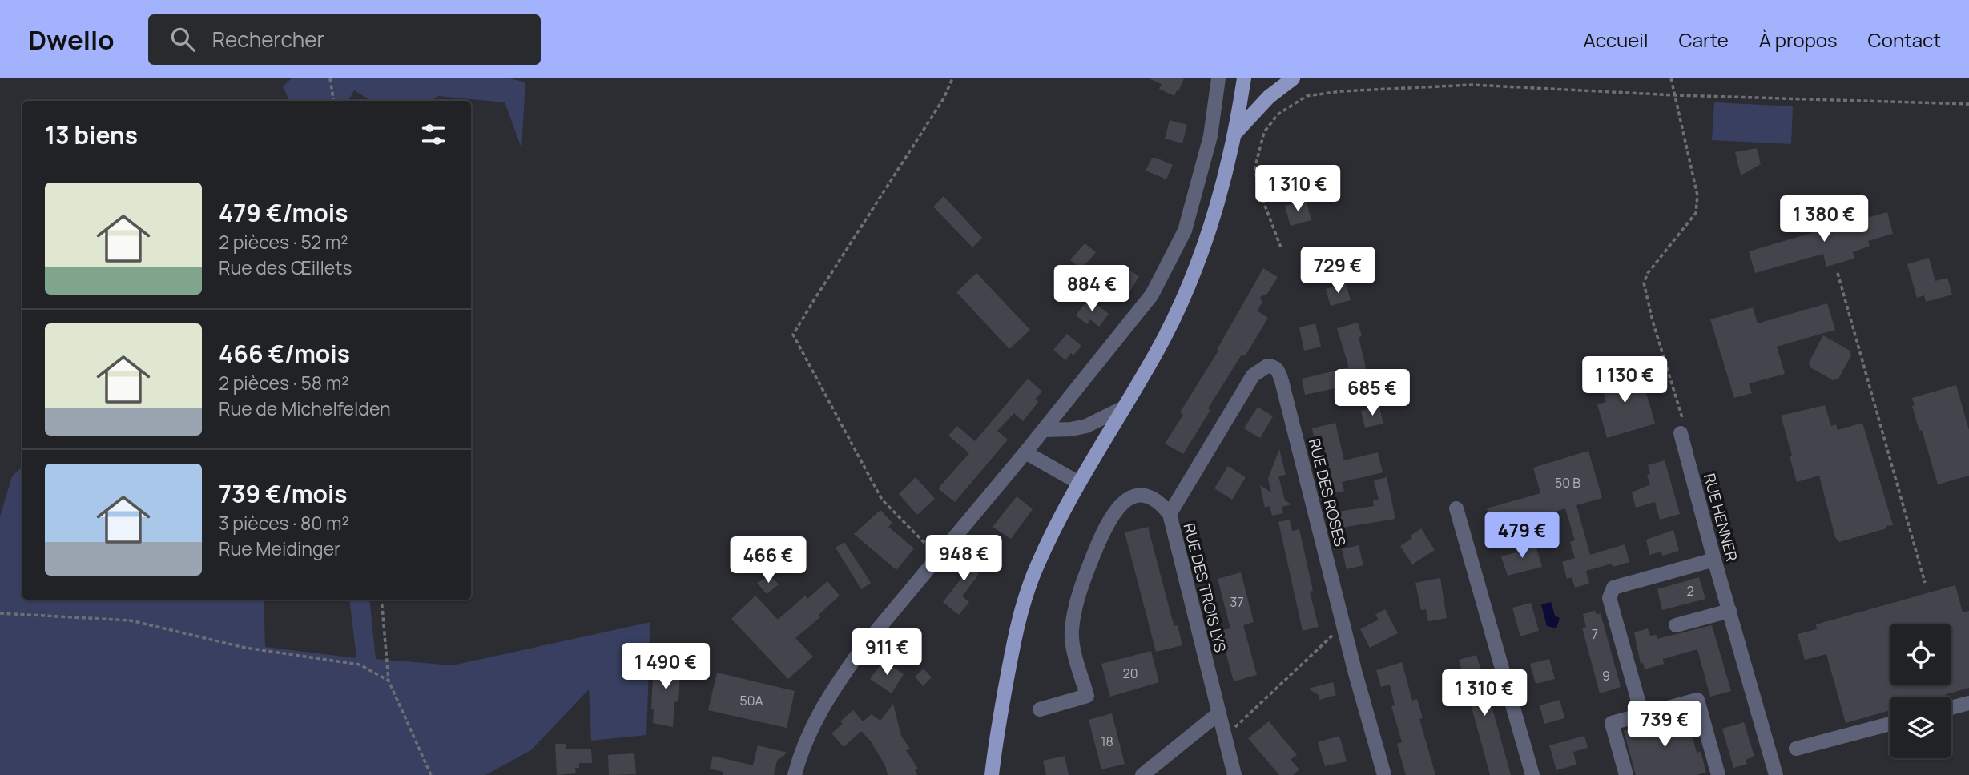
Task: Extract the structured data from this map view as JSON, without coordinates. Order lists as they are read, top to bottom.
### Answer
{
  "streets": {
    "street": ["RUE DES ROSES", "RUE HENNER", "RUE DES TROIS LYS"]
  },
  "crossings": [
    ["RUE DES ROSES", "RUE DES TROIS LYS"]
  ],
  "house_numbers": [
    "50 B",
    "2",
    "37",
    "7",
    "20",
    "9",
    "50A",
    "18"
  ],
  "page": {
    "header": "Dwello",
    "search": "Rechercher",
    "nav": [
      "Accueil",
      "Carte",
      "À propos",
      "Contact"
    ],
    "heading": "13 biens",
    "price": [
      "1 310 €",
      "1 380 €",
      "729 €",
      "884 €",
      "1 130 €",
      "685 €",
      "479 €",
      "948 €",
      "466 €",
      "911 €",
      "1 490 €",
      "1 310 €",
      "739 €"
    ],
    "list": [
      {
        "name": "479 €/mois",
        "note": "2 pièces · 52 m² · Rue des Œillets"
      },
      {
        "name": "466 €/mois",
        "note": "2 pièces · 58 m² · Rue de Michelfelden"
      },
      {
        "name": "739 €/mois",
        "note": "3 pièces · 80 m² · Rue Meidinger"
      }
    ]
  }
}
